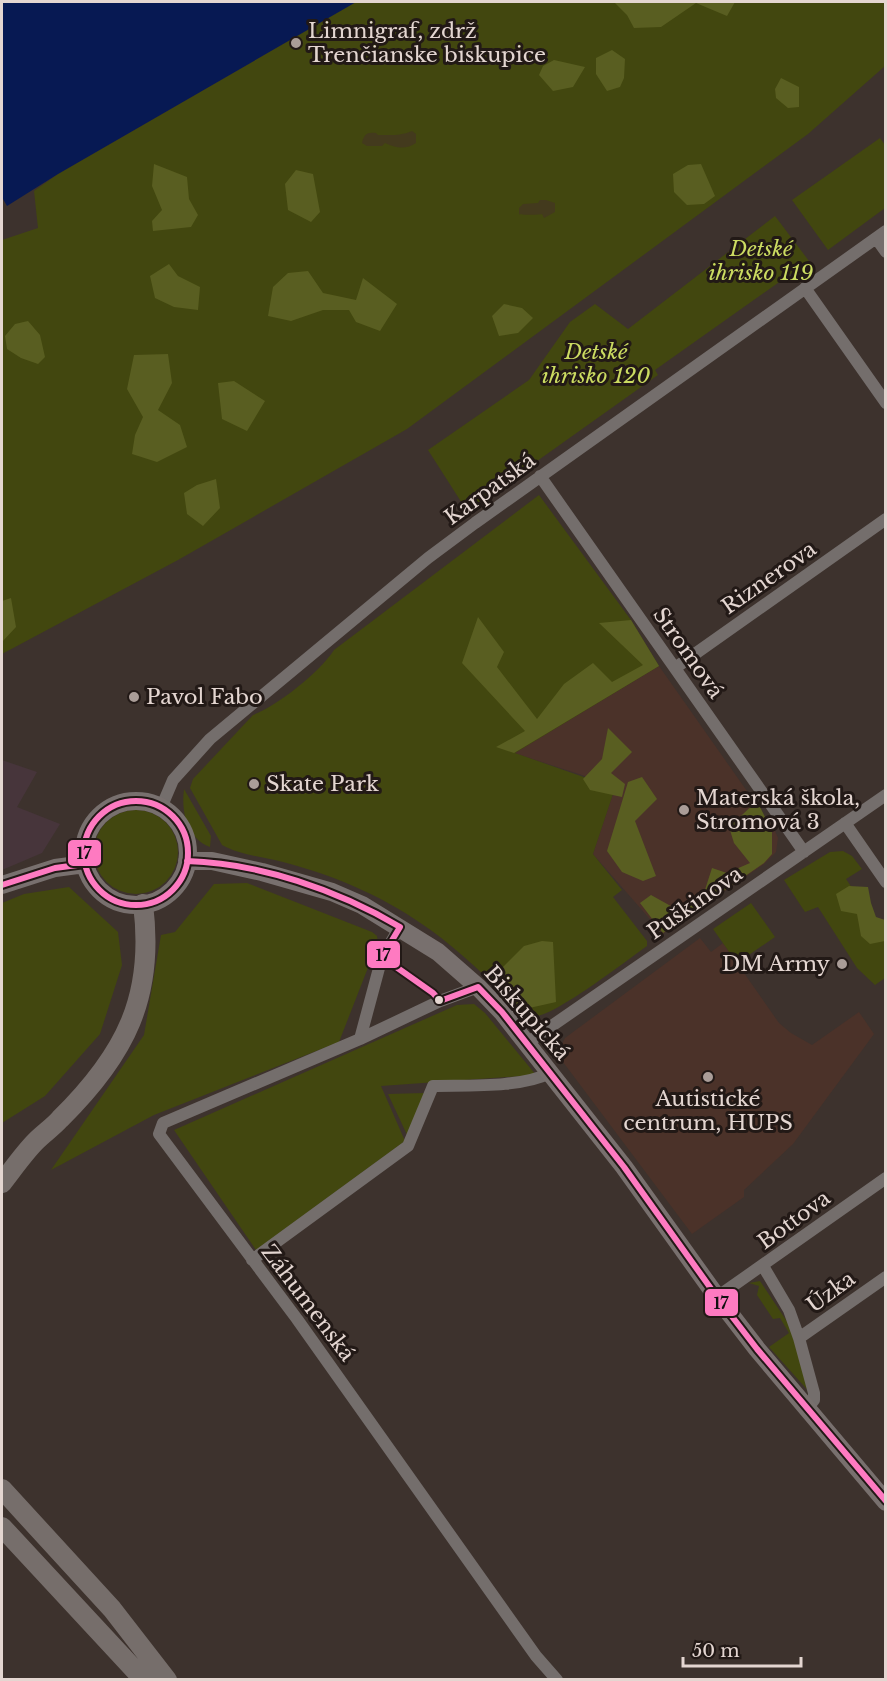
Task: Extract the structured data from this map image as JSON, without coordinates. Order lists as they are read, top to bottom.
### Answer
{
  "streets": {
    "street": [
      "Karpatská",
      "Riznerova",
      "Stromová",
      "Puškinova",
      "Biskupická",
      "Bottova",
      "Úzka",
      "Záhumenská"
    ]
  },
  "crossings": [
    ["Karpatská", "Stromová"],
    ["Karpatská", "Biskupická"],
    ["Riznerova", "Stromová"],
    ["Stromová", "Puškinova"],
    ["Puškinova", "Biskupická"],
    ["Biskupická", "Bottova"],
    ["Biskupická", "Záhumenská"],
    ["Bottova", "Úzka"]
  ],
  "parks": ["Detské ihrisko 119", "Detské ihrisko 120"],
  "places": [
    "Limnigraf, zdrž Trenčianske biskupice",
    "Pavol Fabo",
    "Skate Park",
    "Materská škola, Stromová 3",
    "DM Army",
    "Autistické centrum, HUPS"
  ],
  "lines": ["transit line 17"],
  "scale_bar": "50 m"
}
